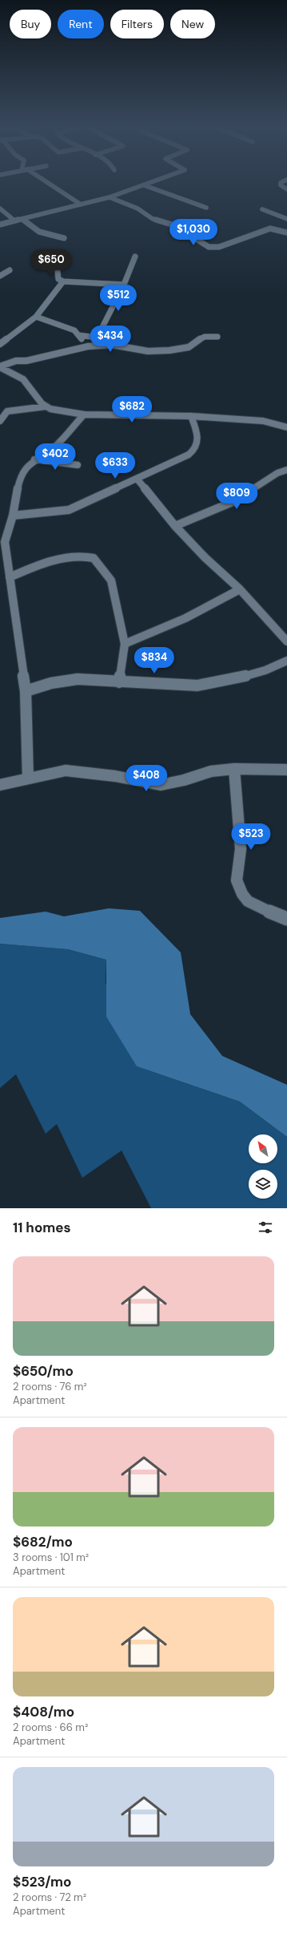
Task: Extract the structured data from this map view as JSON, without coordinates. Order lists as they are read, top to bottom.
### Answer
{
  "north": "top left",
  "page": {
    "chip": [
      "Buy",
      "Rent",
      "Filters",
      "New"
    ],
    "price": [
      "$1,030",
      "$650",
      "$512",
      "$434",
      "$682",
      "$402",
      "$633",
      "$809",
      "$834",
      "$408",
      "$523"
    ],
    "heading": "11 homes",
    "list": [
      {
        "name": "$650/mo",
        "note": "2 rooms · 76 m² · Apartment"
      },
      {
        "name": "$682/mo",
        "note": "3 rooms · 101 m² · Apartment"
      },
      {
        "name": "$408/mo",
        "note": "2 rooms · 66 m² · Apartment"
      },
      {
        "name": "$523/mo",
        "note": "2 rooms · 72 m² · Apartment"
      }
    ]
  }
}
